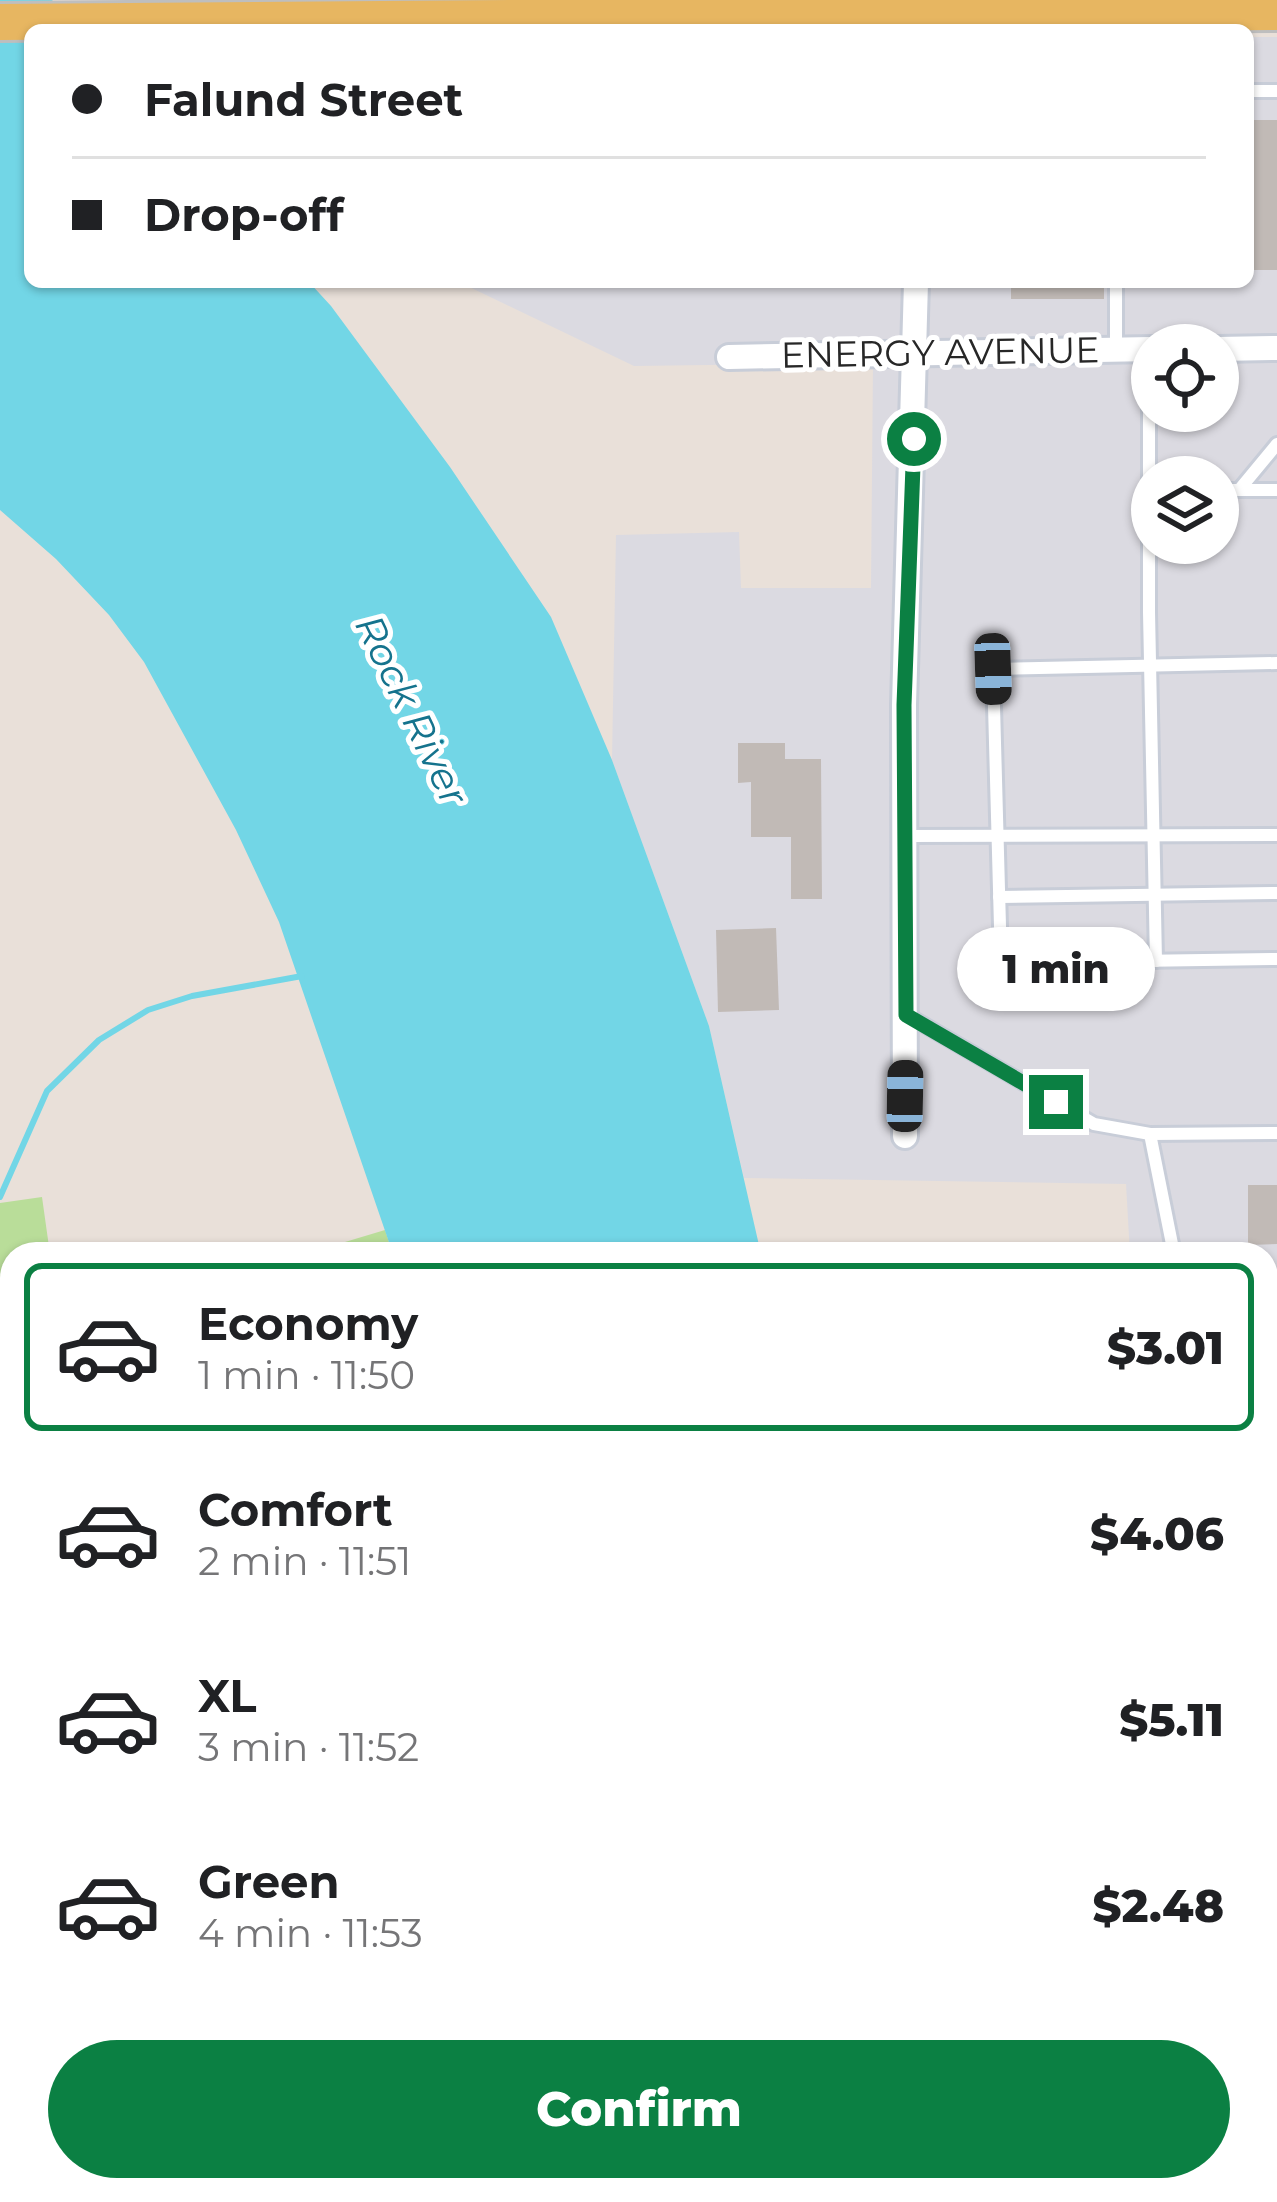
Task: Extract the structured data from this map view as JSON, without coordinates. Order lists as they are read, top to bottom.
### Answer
{
  "streets": {
    "street": ["ENERGY AVENUE"]
  },
  "water": ["Rock River"],
  "page": {
    "banner": ["Falund Street", "Drop-off"],
    "bubble": "1 min",
    "list": [
      {
        "name": "Economy",
        "note": "1 min · 11:50",
        "value": "$3.01"
      },
      {
        "name": "Comfort",
        "note": "2 min · 11:51",
        "value": "$4.06"
      },
      {
        "name": "XL",
        "note": "3 min · 11:52",
        "value": "$5.11"
      },
      {
        "name": "Green",
        "note": "4 min · 11:53",
        "value": "$2.48"
      }
    ],
    "buttons": "Confirm"
  }
}
